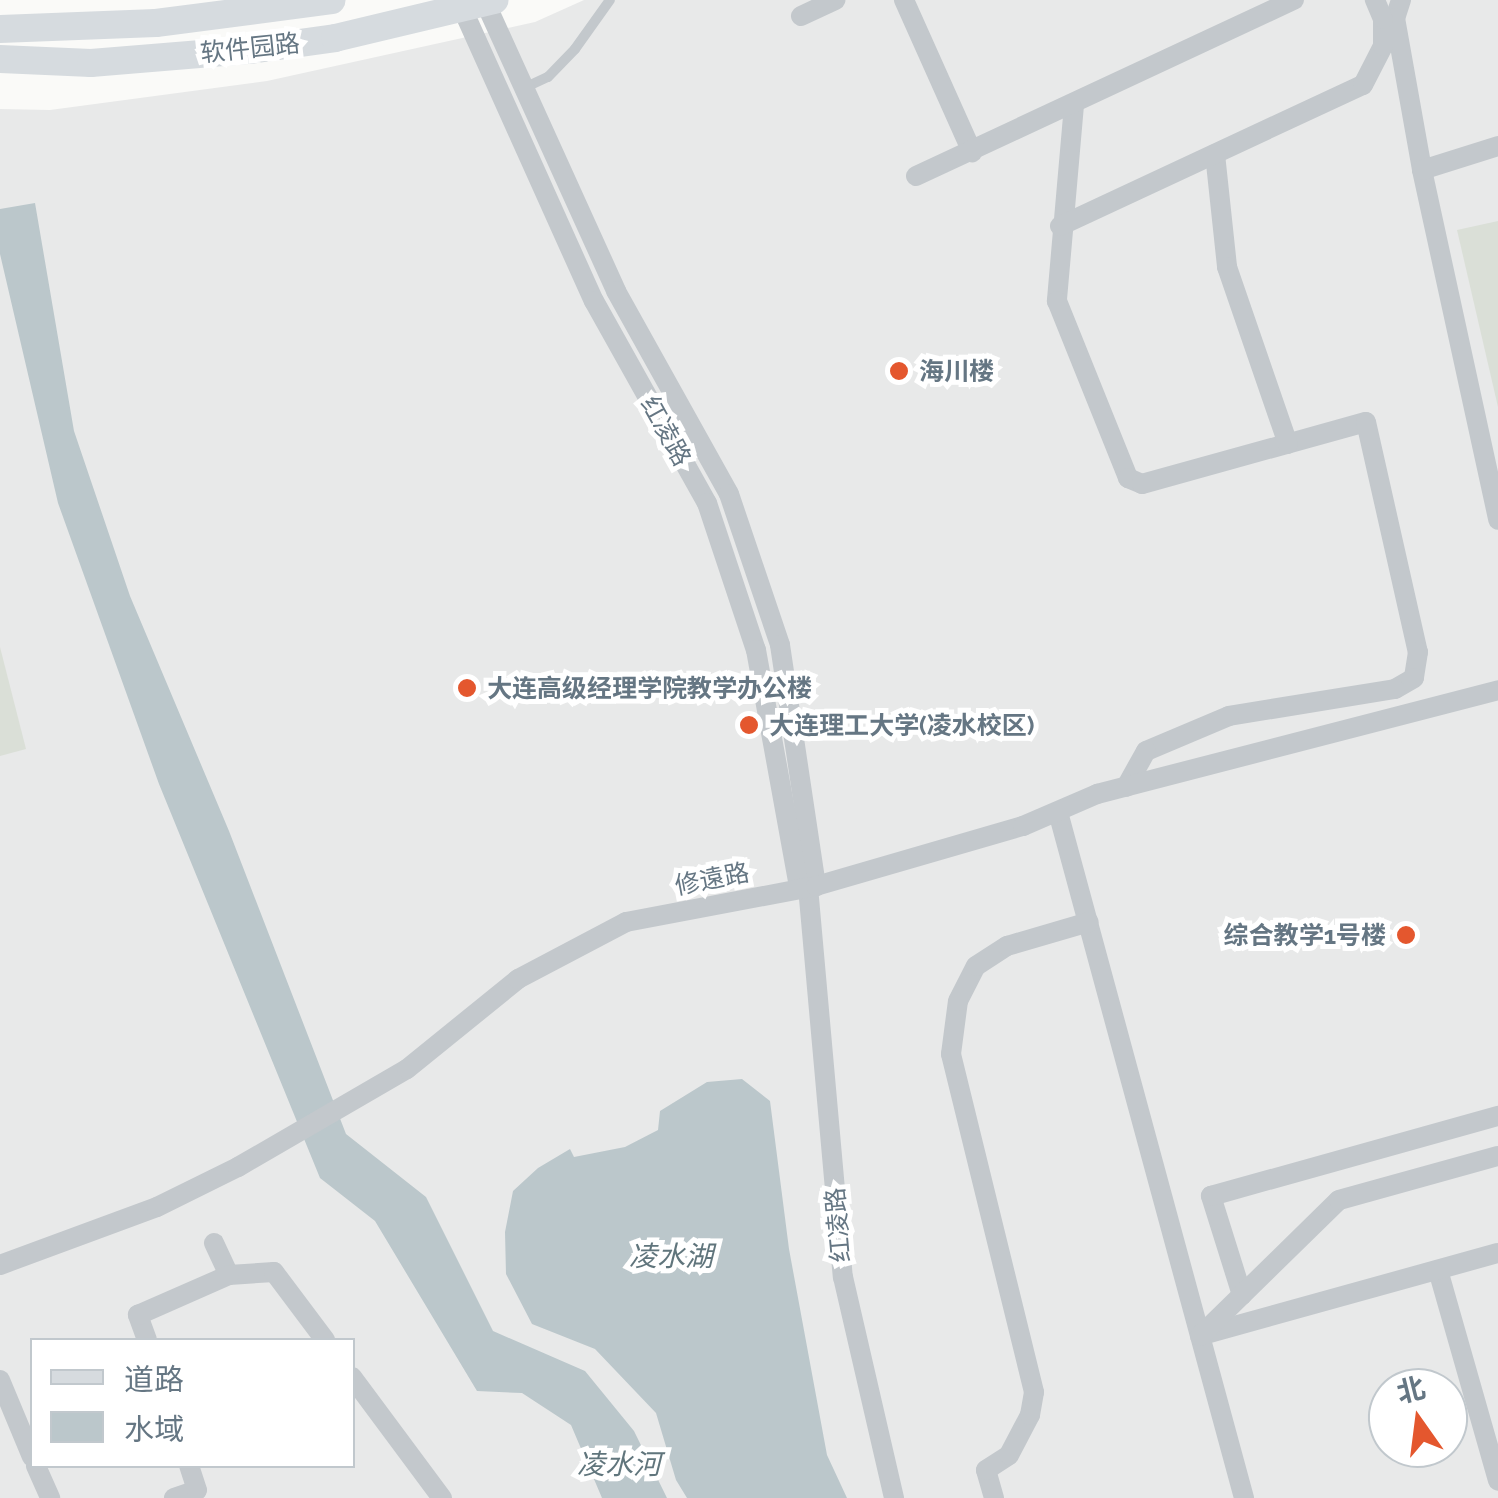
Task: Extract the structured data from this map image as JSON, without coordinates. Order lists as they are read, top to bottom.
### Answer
{
  "streets": {
    "main road": ["软件园路"],
    "street": ["红凌路", "修遠路"]
  },
  "crossings": [
    ["软件园路", "红凌路"],
    ["红凌路", "修遠路"]
  ],
  "water": ["凌水湖", "凌水河"],
  "places": [
    "海川楼",
    "大连高级经理学院教学办公楼",
    "大连理工大学(凌水校区)",
    "综合教学1号楼"
  ],
  "legend": ["道路", "水域"],
  "north": "top"
}
